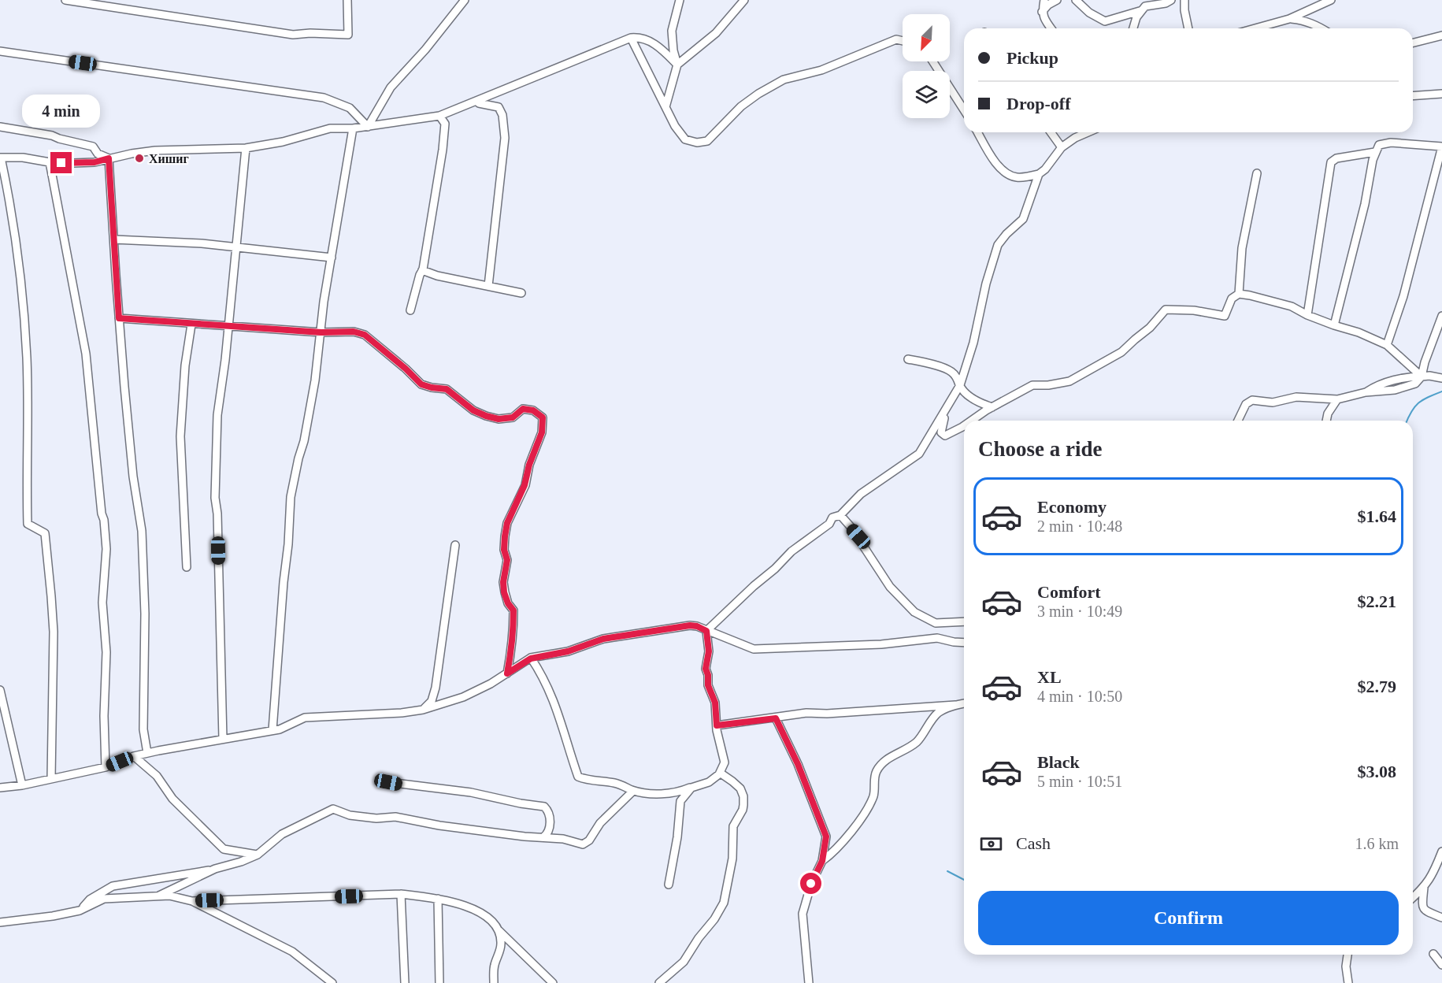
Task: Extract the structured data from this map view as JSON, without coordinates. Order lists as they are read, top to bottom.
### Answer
{
  "places": ["Хишиг"],
  "north": "bottom left",
  "page": {
    "banner": ["Pickup", "Drop-off"],
    "bubble": "4 min",
    "heading": "Choose a ride",
    "list": [
      {
        "name": "Economy",
        "note": "2 min · 10:48",
        "value": "$1.64"
      },
      {
        "name": "Comfort",
        "note": "3 min · 10:49",
        "value": "$2.21"
      },
      {
        "name": "XL",
        "note": "4 min · 10:50",
        "value": "$2.79"
      },
      {
        "name": "Black",
        "note": "5 min · 10:51",
        "value": "$3.08"
      }
    ],
    "pay": ["Cash", "1.6 km"],
    "buttons": "Confirm"
  }
}
